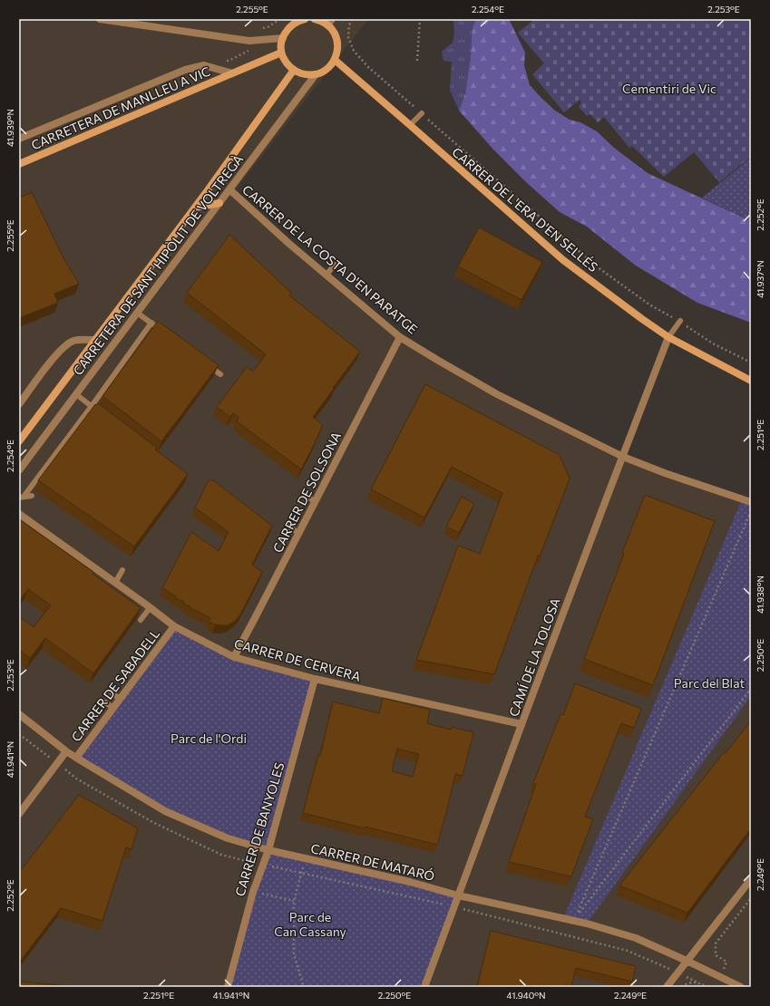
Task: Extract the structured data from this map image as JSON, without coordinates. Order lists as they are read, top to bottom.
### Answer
{
  "streets": {
    "street": [
      "CARRETERA DE MANLLEU A VIC",
      "CARRER DE L'ERA D'EN SELLÉS",
      "CARRER DE LA COSTA D'EN PARATGE",
      "CARRETERA DE SANT HIPÒLIT DE VOLTREGÀ",
      "CARRER DE SOLSONA",
      "CAMÍ DE LA TOLOSA",
      "CARRER DE CERVERA",
      "CARRER DE SABADELL",
      "CARRER DE BANYOLES",
      "CARRER DE MATARÓ"
    ]
  },
  "crossings": [
    ["CARRER DE L'ERA D'EN SELLÉS", "CAMÍ DE LA TOLOSA"],
    ["CARRER DE LA COSTA D'EN PARATGE", "CARRETERA DE SANT HIPÒLIT DE VOLTREGÀ"],
    ["CARRER DE LA COSTA D'EN PARATGE", "CARRER DE SOLSONA"],
    ["CARRER DE LA COSTA D'EN PARATGE", "CAMÍ DE LA TOLOSA"],
    ["CARRER DE SOLSONA", "CARRER DE CERVERA"],
    ["CAMÍ DE LA TOLOSA", "CARRER DE CERVERA"],
    ["CAMÍ DE LA TOLOSA", "CARRER DE MATARÓ"],
    ["CARRER DE CERVERA", "CARRER DE SABADELL"],
    ["CARRER DE CERVERA", "CARRER DE BANYOLES"],
    ["CARRER DE SABADELL", "CARRER DE MATARÓ"],
    ["CARRER DE BANYOLES", "CARRER DE MATARÓ"]
  ],
  "parks": [
    "Cementiri de Vic",
    "Parc del Blat",
    "Parc de l'Ordi",
    "Parc de Can Cassany"
  ],
  "coordinates": [
    "2.255°E",
    "2.254°E",
    "2.253°E",
    "41.939°N",
    "2.252°E",
    "41.937°N",
    "2.251°E",
    "41.938°N",
    "2.250°E",
    "41.941°N",
    "2.249°E",
    "41.940°N"
  ]
}
